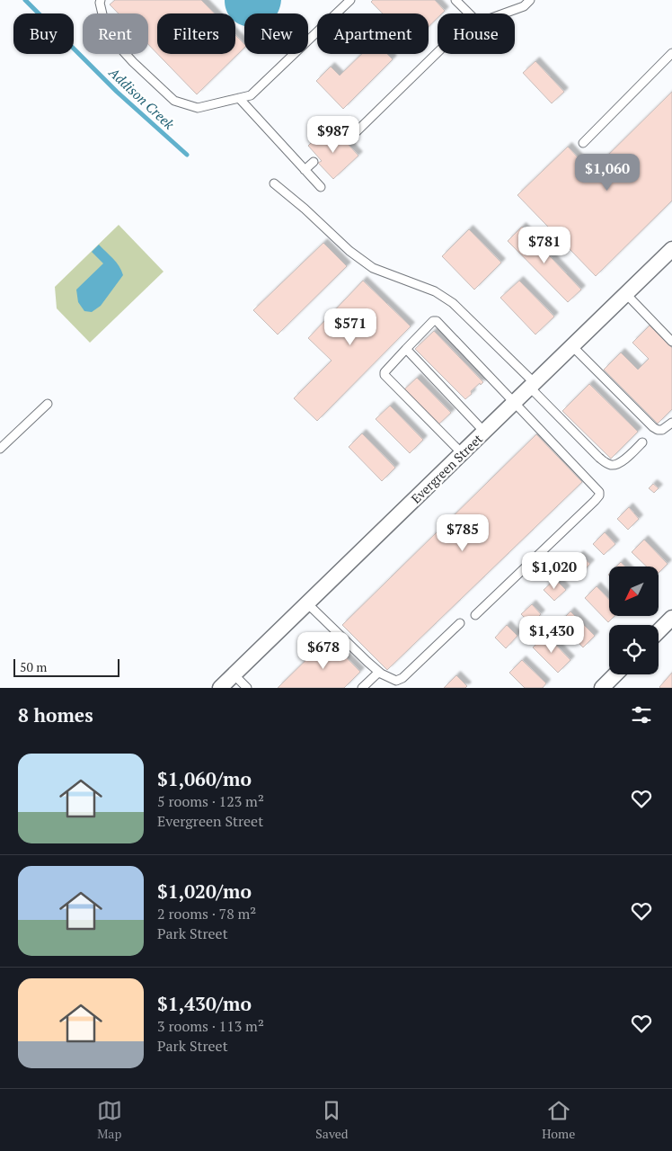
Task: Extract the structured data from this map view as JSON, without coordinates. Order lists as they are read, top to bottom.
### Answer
{
  "streets": {
    "street": ["Evergreen Street"]
  },
  "water": ["Addison Creek"],
  "scale_bar": "50 m",
  "north": "bottom left",
  "page": {
    "chip": [
      "Buy",
      "Rent",
      "Filters",
      "New",
      "Apartment",
      "House"
    ],
    "price": [
      "$987",
      "$1,060",
      "$781",
      "$571",
      "$785",
      "$1,020",
      "$1,430",
      "$678"
    ],
    "scale": "50 m",
    "heading": "8 homes",
    "list": [
      {
        "name": "$1,060/mo",
        "note": "5 rooms · 123 m² · Evergreen Street"
      },
      {
        "name": "$1,020/mo",
        "note": "2 rooms · 78 m² · Park Street"
      },
      {
        "name": "$1,430/mo",
        "note": "3 rooms · 113 m² · Park Street"
      }
    ],
    "tabs": ["Map", "Saved", "Home"]
  }
}
